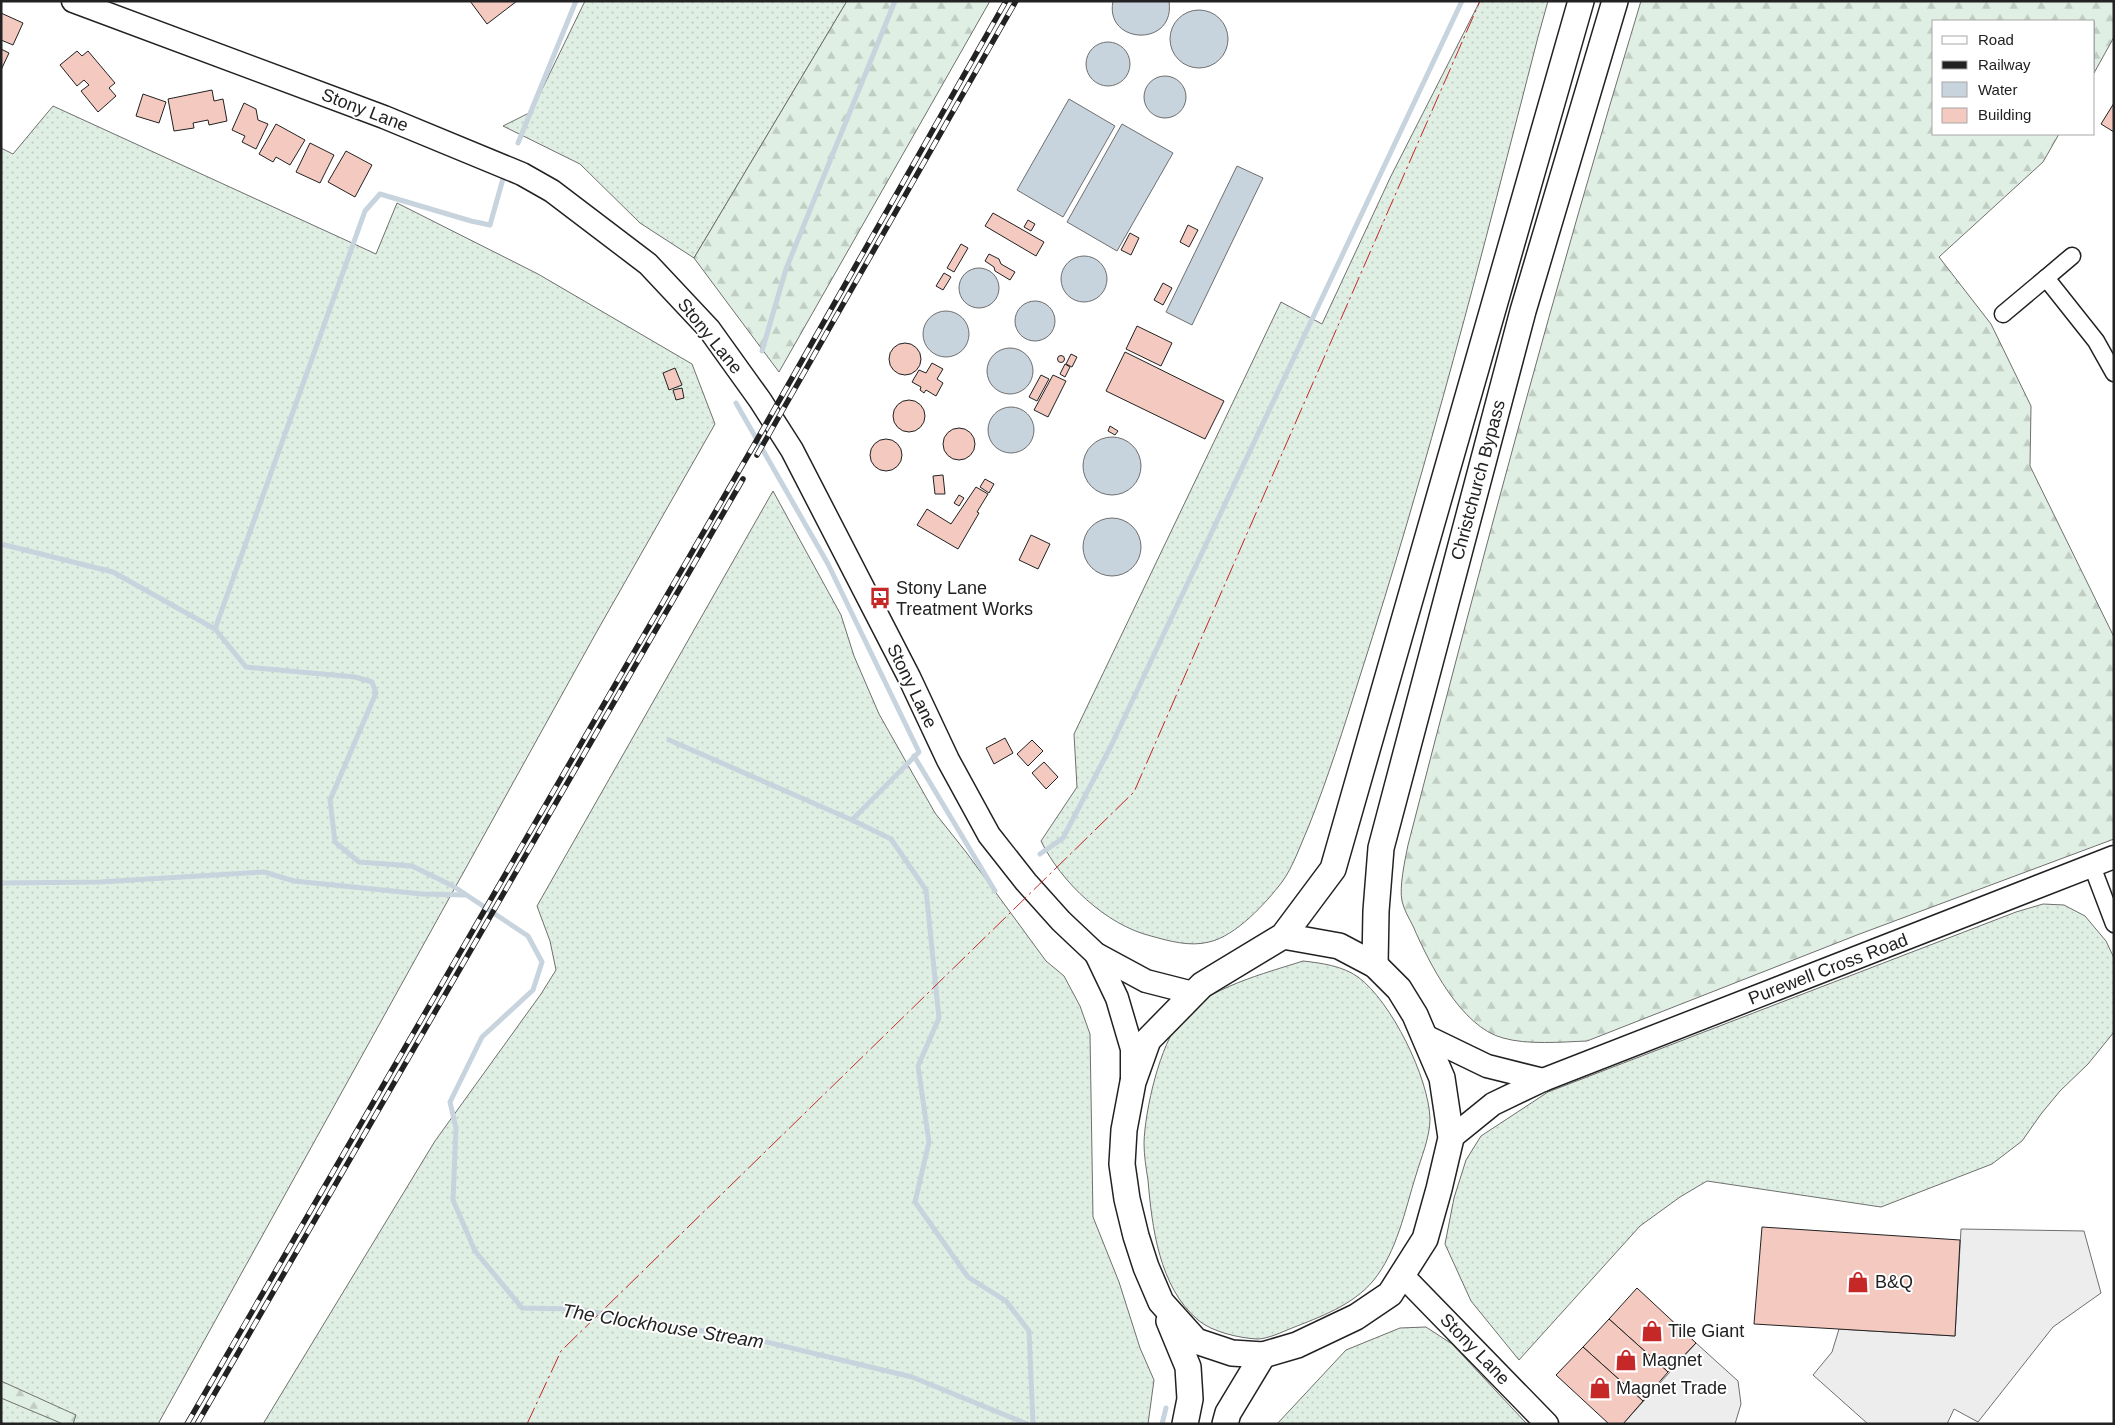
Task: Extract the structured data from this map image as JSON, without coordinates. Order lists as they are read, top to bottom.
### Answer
{
  "streets": {
    "main road": ["Stony Lane", "Christchurch Bypass", "Purewell Cross Road"]
  },
  "water": ["The Clockhouse Stream"],
  "places": {
    "bus stop": ["Stony Lane Treatment Works"],
    "shop": [
      "B&Q",
      "Tile Giant",
      "Magnet",
      "Magnet Trade"
    ]
  },
  "legend": [
    "Road",
    "Railway",
    "Water",
    "Building"
  ]
}
